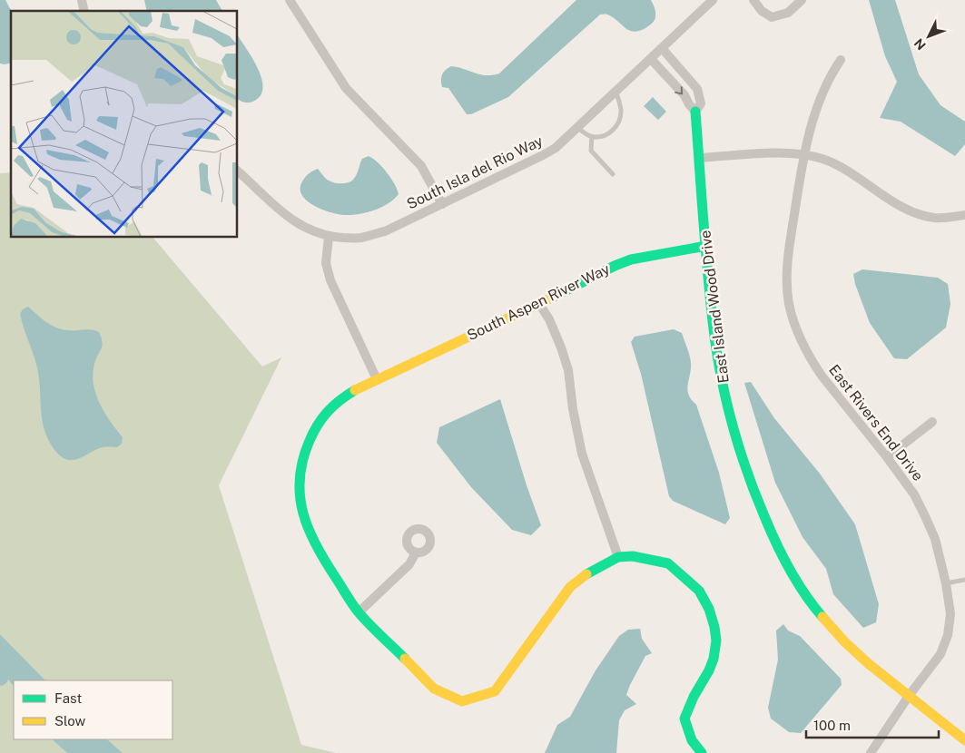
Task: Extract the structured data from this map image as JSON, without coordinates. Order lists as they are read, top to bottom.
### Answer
{
  "streets": {
    "street": [
      "South Isla del Rio Way",
      "South Aspen River Way",
      "East Island Wood Drive",
      "East Rivers End Drive"
    ]
  },
  "crossings": [
    ["South Isla del Rio Way", "East Island Wood Drive"],
    ["South Aspen River Way", "East Island Wood Drive"],
    ["East Island Wood Drive", "East Rivers End Drive"]
  ],
  "legend": ["Fast", "Slow"],
  "scale_bar": "100 m",
  "north": "bottom left"
}
